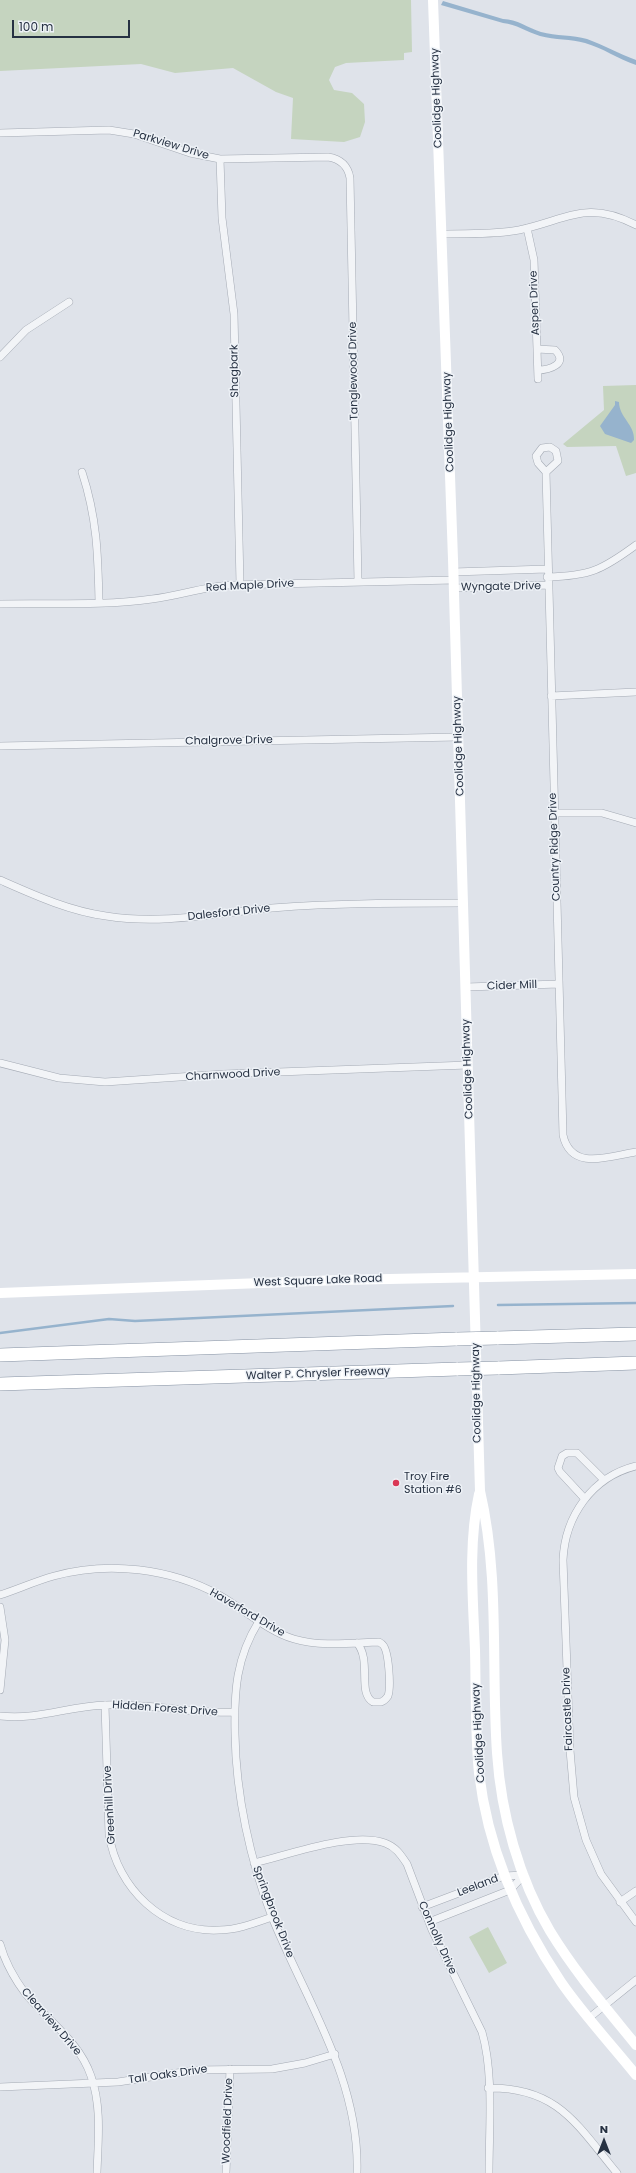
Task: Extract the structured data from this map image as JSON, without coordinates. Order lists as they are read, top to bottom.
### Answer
{
  "streets": {
    "highway": ["Walter P. Chrysler Freeway"],
    "main road": ["Coolidge Highway", "West Square Lake Road"],
    "street": [
      "Parkview Drive",
      "Aspen Drive",
      "Shagbark",
      "Tanglewood Drive",
      "Red Maple Drive",
      "Wyngate Drive",
      "Chalgrove Drive",
      "Country Ridge Drive",
      "Dalesford Drive",
      "Cider Mill",
      "Charnwood Drive",
      "Haverford Drive",
      "Hidden Forest Drive",
      "Faircastle Drive",
      "Greenhill Drive",
      "Leeland",
      "Springbrook Drive",
      "Connolly Drive",
      "Clearview Drive",
      "Tall Oaks Drive",
      "Woodfield Drive"
    ]
  },
  "crossings": [
    ["Coolidge Highway", "Red Maple Drive"],
    ["Coolidge Highway", "Wyngate Drive"],
    ["Coolidge Highway", "Chalgrove Drive"],
    ["Coolidge Highway", "Dalesford Drive"],
    ["Coolidge Highway", "Cider Mill"],
    ["Coolidge Highway", "Charnwood Drive"],
    ["Coolidge Highway", "West Square Lake Road"],
    ["Coolidge Highway", "Leeland"],
    ["Parkview Drive", "Shagbark"],
    ["Parkview Drive", "Tanglewood Drive"],
    ["Shagbark", "Red Maple Drive"],
    ["Tanglewood Drive", "Red Maple Drive"],
    ["Red Maple Drive", "Wyngate Drive"],
    ["Wyngate Drive", "Country Ridge Drive"],
    ["Country Ridge Drive", "Cider Mill"],
    ["Haverford Drive", "Springbrook Drive"],
    ["Hidden Forest Drive", "Greenhill Drive"],
    ["Hidden Forest Drive", "Springbrook Drive"],
    ["Greenhill Drive", "Springbrook Drive"],
    ["Leeland", "Connolly Drive"],
    ["Springbrook Drive", "Connolly Drive"],
    ["Springbrook Drive", "Tall Oaks Drive"],
    ["Clearview Drive", "Tall Oaks Drive"],
    ["Tall Oaks Drive", "Woodfield Drive"]
  ],
  "places": ["Troy Fire Station #6"],
  "scale_bar": "100 m",
  "north": "top"
}
